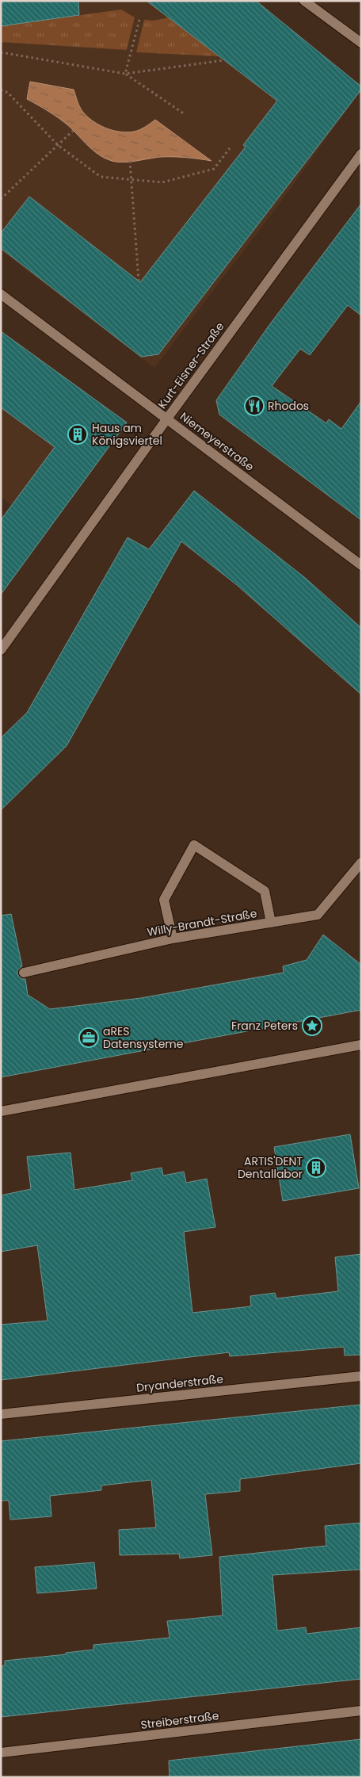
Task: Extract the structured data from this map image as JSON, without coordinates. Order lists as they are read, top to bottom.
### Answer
{
  "streets": {
    "street": [
      "Kurt-Eisner-Straße",
      "Niemeyerstraße",
      "Willy-Brandt-Straße",
      "Dryanderstraße",
      "Streiberstraße"
    ]
  },
  "crossings": [
    ["Kurt-Eisner-Straße", "Niemeyerstraße"]
  ],
  "places": {
    "restaurant": ["Rhodos"],
    "building": ["Haus am Königsviertel", "ARTIS'DENT Dentallabor"],
    "place": ["Franz Peters"],
    "office": ["aRES Datensysteme"]
  }
}
